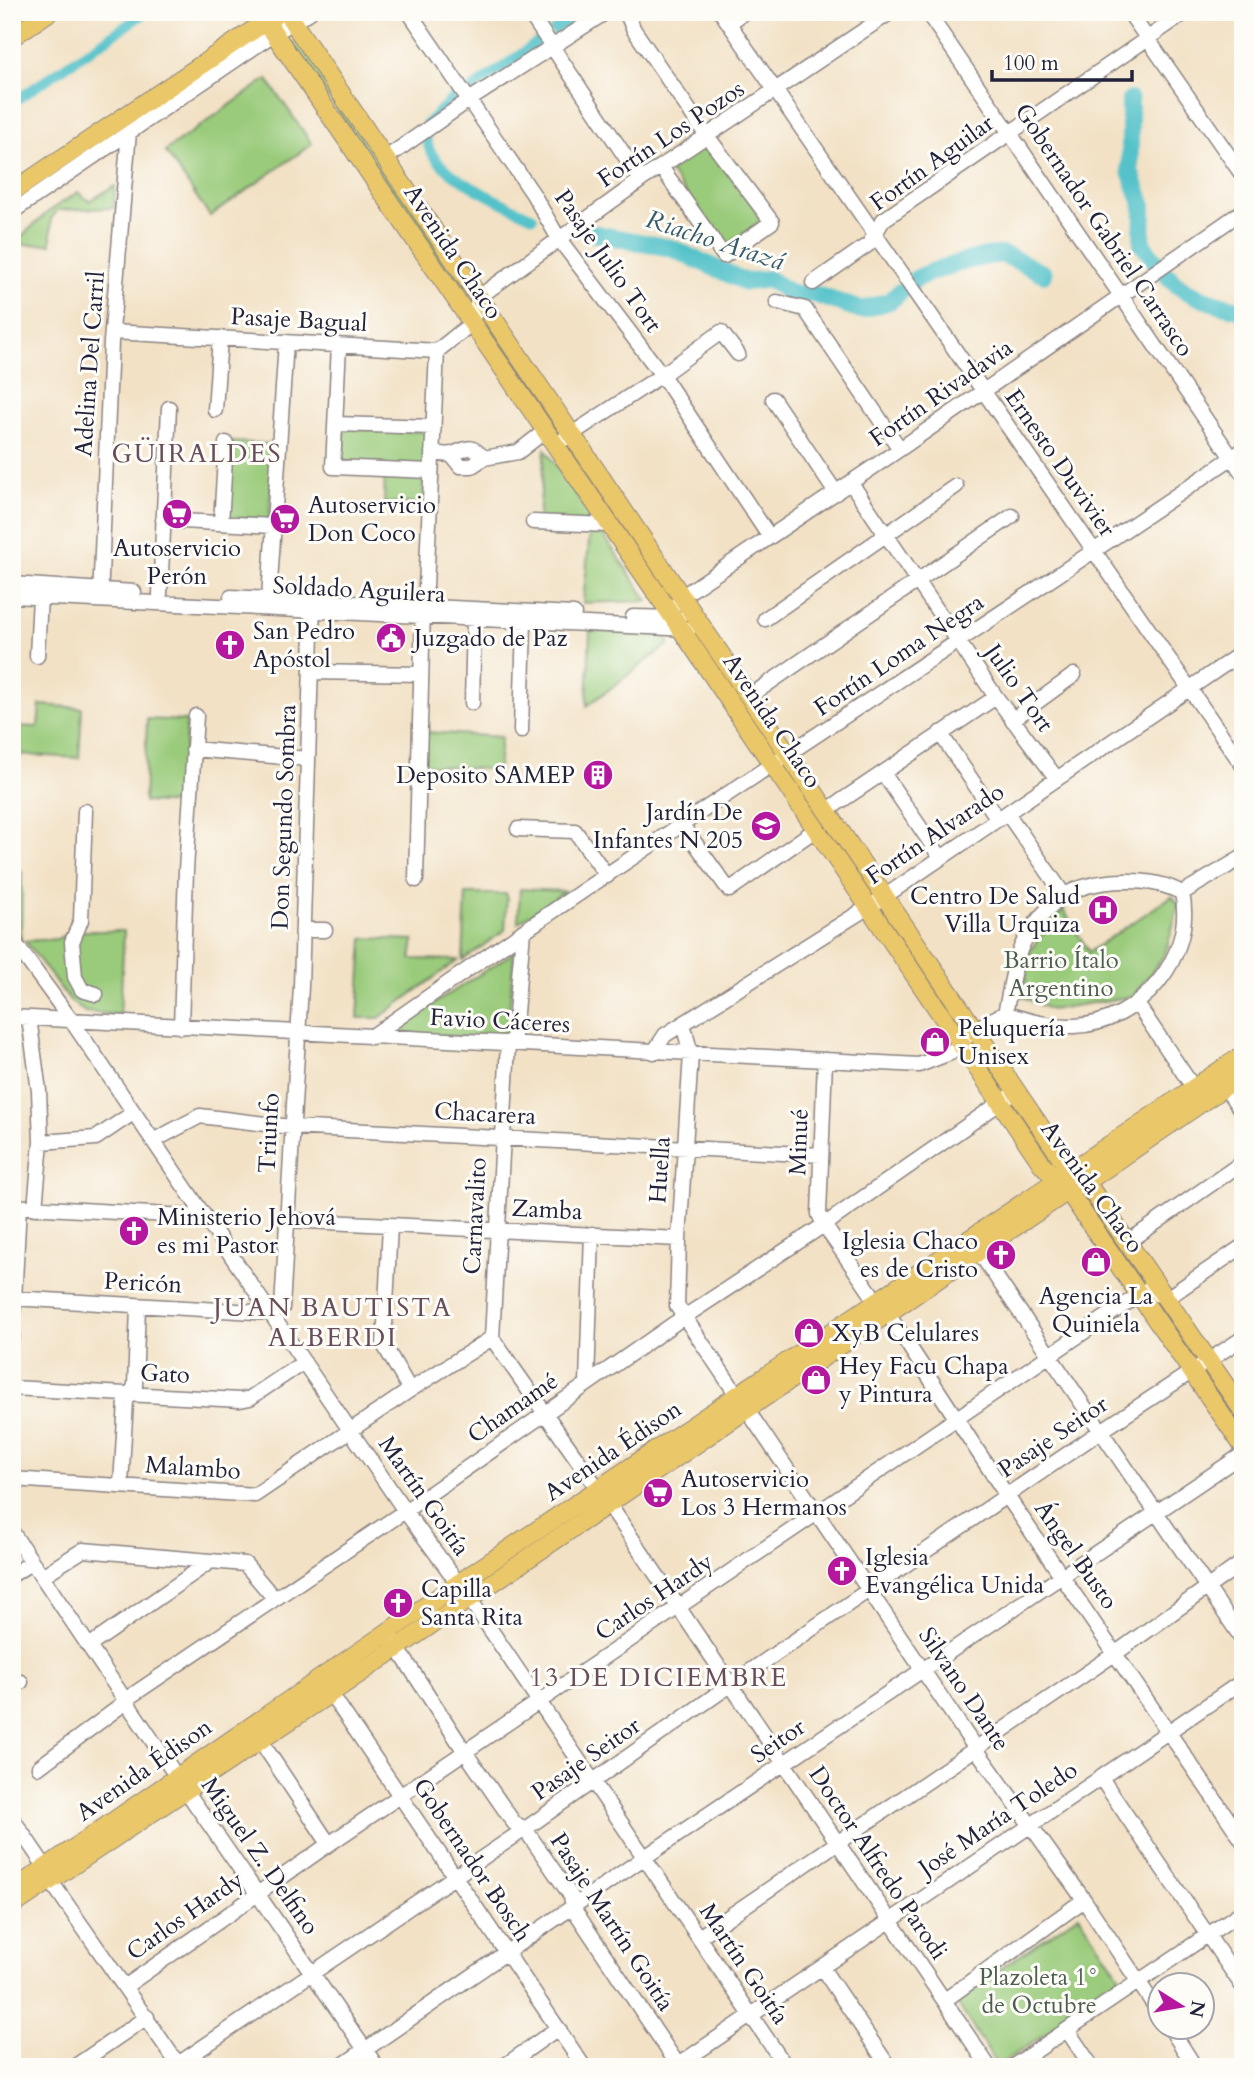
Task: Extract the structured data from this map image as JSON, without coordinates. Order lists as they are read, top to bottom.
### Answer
{
  "streets": {
    "main road": ["Avenida Chaco", "Avenida Édison"],
    "street": [
      "Fortín Los Pozos",
      "Fortín Aguilar",
      "Gobernador Gabriel Carrasco",
      "Pasaje Julio Tort",
      "Pasaje Bagual",
      "Adelina Del Carril",
      "Fortín Rivadavia",
      "Ernesto Duvivier",
      "Soldado Aguilera",
      "Fortín Loma Negra",
      "Julio Tort",
      "Don Segundo Sombra",
      "Fortín Alvarado",
      "Favio Cáceres",
      "Chacarera",
      "Triunfo",
      "Minué",
      "Huella",
      "Zamba",
      "Carnavalito",
      "Pericón",
      "Gato",
      "Chamamé",
      "Pasaje Seitor",
      "Malambo",
      "Martín Goitía",
      "Ángel Busto",
      "Carlos Hardy",
      "Silvano Dante",
      "Seitor",
      "José María Toledo",
      "Miguel Z. Delfino",
      "Gobernador Bosch",
      "Doctor Alfredo Parodi",
      "Pasaje Martín Goitía"
    ]
  },
  "crossings": [
    ["Fortín Los Pozos", "Avenida Chaco"],
    ["Fortín Los Pozos", "Pasaje Julio Tort"],
    ["Fortín Los Pozos", "Ernesto Duvivier"],
    ["Fortín Aguilar", "Gobernador Gabriel Carrasco"],
    ["Fortín Aguilar", "Ernesto Duvivier"],
    ["Gobernador Gabriel Carrasco", "Fortín Rivadavia"],
    ["Gobernador Gabriel Carrasco", "Fortín Loma Negra"],
    ["Avenida Chaco", "Fortín Rivadavia"],
    ["Avenida Chaco", "Soldado Aguilera"],
    ["Avenida Chaco", "Fortín Loma Negra"],
    ["Avenida Chaco", "Fortín Alvarado"],
    ["Avenida Chaco", "Favio Cáceres"],
    ["Avenida Chaco", "Chamamé"],
    ["Avenida Chaco", "Pasaje Seitor"],
    ["Avenida Chaco", "Avenida Édison"],
    ["Avenida Chaco", "Carlos Hardy"],
    ["Pasaje Julio Tort", "Fortín Rivadavia"],
    ["Pasaje Bagual", "Adelina Del Carril"],
    ["Adelina Del Carril", "Soldado Aguilera"],
    ["Fortín Rivadavia", "Ernesto Duvivier"],
    ["Fortín Rivadavia", "Julio Tort"],
    ["Ernesto Duvivier", "Fortín Loma Negra"],
    ["Ernesto Duvivier", "Fortín Alvarado"],
    ["Soldado Aguilera", "Don Segundo Sombra"],
    ["Fortín Loma Negra", "Julio Tort"],
    ["Fortín Loma Negra", "Favio Cáceres"],
    ["Fortín Loma Negra", "Carnavalito"],
    ["Julio Tort", "Fortín Alvarado"],
    ["Don Segundo Sombra", "Favio Cáceres"],
    ["Don Segundo Sombra", "Triunfo"],
    ["Fortín Alvarado", "Favio Cáceres"],
    ["Fortín Alvarado", "Huella"],
    ["Favio Cáceres", "Triunfo"],
    ["Favio Cáceres", "Minué"],
    ["Favio Cáceres", "Huella"],
    ["Favio Cáceres", "Carnavalito"],
    ["Favio Cáceres", "Martín Goitía"],
    ["Chacarera", "Triunfo"],
    ["Chacarera", "Minué"],
    ["Chacarera", "Huella"],
    ["Chacarera", "Carnavalito"],
    ["Chacarera", "Martín Goitía"],
    ["Triunfo", "Zamba"],
    ["Triunfo", "Pericón"],
    ["Triunfo", "Martín Goitía"],
    ["Minué", "Chamamé"],
    ["Minué", "Ángel Busto"],
    ["Huella", "Zamba"],
    ["Huella", "Chamamé"],
    ["Huella", "Silvano Dante"],
    ["Zamba", "Carnavalito"],
    ["Carnavalito", "Malambo"],
    ["Carnavalito", "Doctor Alfredo Parodi"],
    ["Pericón", "Martín Goitía"],
    ["Gato", "Martín Goitía"],
    ["Chamamé", "Martín Goitía"],
    ["Chamamé", "Ángel Busto"],
    ["Chamamé", "Silvano Dante"],
    ["Chamamé", "Miguel Z. Delfino"],
    ["Chamamé", "Doctor Alfredo Parodi"],
    ["Pasaje Seitor", "Martín Goitía"],
    ["Pasaje Seitor", "Ángel Busto"],
    ["Pasaje Seitor", "Silvano Dante"],
    ["Pasaje Seitor", "Miguel Z. Delfino"],
    ["Pasaje Seitor", "Gobernador Bosch"],
    ["Pasaje Seitor", "Doctor Alfredo Parodi"],
    ["Pasaje Seitor", "Pasaje Martín Goitía"],
    ["Avenida Édison", "Martín Goitía"],
    ["Avenida Édison", "Ángel Busto"],
    ["Avenida Édison", "Silvano Dante"],
    ["Avenida Édison", "Miguel Z. Delfino"],
    ["Avenida Édison", "Gobernador Bosch"],
    ["Avenida Édison", "Doctor Alfredo Parodi"],
    ["Avenida Édison", "Pasaje Martín Goitía"],
    ["Malambo", "Martín Goitía"],
    ["Malambo", "Doctor Alfredo Parodi"],
    ["Martín Goitía", "Carlos Hardy"],
    ["Martín Goitía", "Seitor"],
    ["Martín Goitía", "José María Toledo"],
    ["Ángel Busto", "Carlos Hardy"],
    ["Ángel Busto", "Seitor"],
    ["Ángel Busto", "José María Toledo"],
    ["Carlos Hardy", "Silvano Dante"],
    ["Carlos Hardy", "Miguel Z. Delfino"],
    ["Carlos Hardy", "Gobernador Bosch"],
    ["Carlos Hardy", "Doctor Alfredo Parodi"],
    ["Carlos Hardy", "Pasaje Martín Goitía"],
    ["Silvano Dante", "Seitor"],
    ["Silvano Dante", "José María Toledo"],
    ["Seitor", "Miguel Z. Delfino"],
    ["Seitor", "Gobernador Bosch"],
    ["Seitor", "Doctor Alfredo Parodi"],
    ["Seitor", "Pasaje Martín Goitía"],
    ["José María Toledo", "Doctor Alfredo Parodi"],
    ["José María Toledo", "Pasaje Martín Goitía"]
  ],
  "districts": ["GÜIRALDES", "JUAN BAUTISTA ALBERDI", "13 DE DICIEMBRE"],
  "water": ["Riacho Arazá"],
  "parks": ["Barrio Ítalo Argentino", "Plazoleta 1° de Octubre"],
  "places": {
    "supermarket": ["Autoservicio Perón", "Autoservicio Don Coco", "Autoservicio Los 3 Hermanos"],
    "public building": ["Juzgado de Paz"],
    "church": [
      "San Pedro Apóstol",
      "Ministerio Jehová es mi Pastor",
      "Iglesia Chaco es de Cristo",
      "Iglesia Evangélica Unida",
      "Capilla Santa Rita"
    ],
    "building": ["Deposito SAMEP"],
    "school or university": ["Jardín De Infantes N 205"],
    "hospital": ["Centro De Salud Villa Urquiza"],
    "shop": [
      "Peluquería Unisex",
      "Agencia La Quiniela",
      "XyB Celulares",
      "Hey Facu Chapa y Pintura"
    ]
  },
  "scale_bar": "100 m",
  "north": "right"
}
